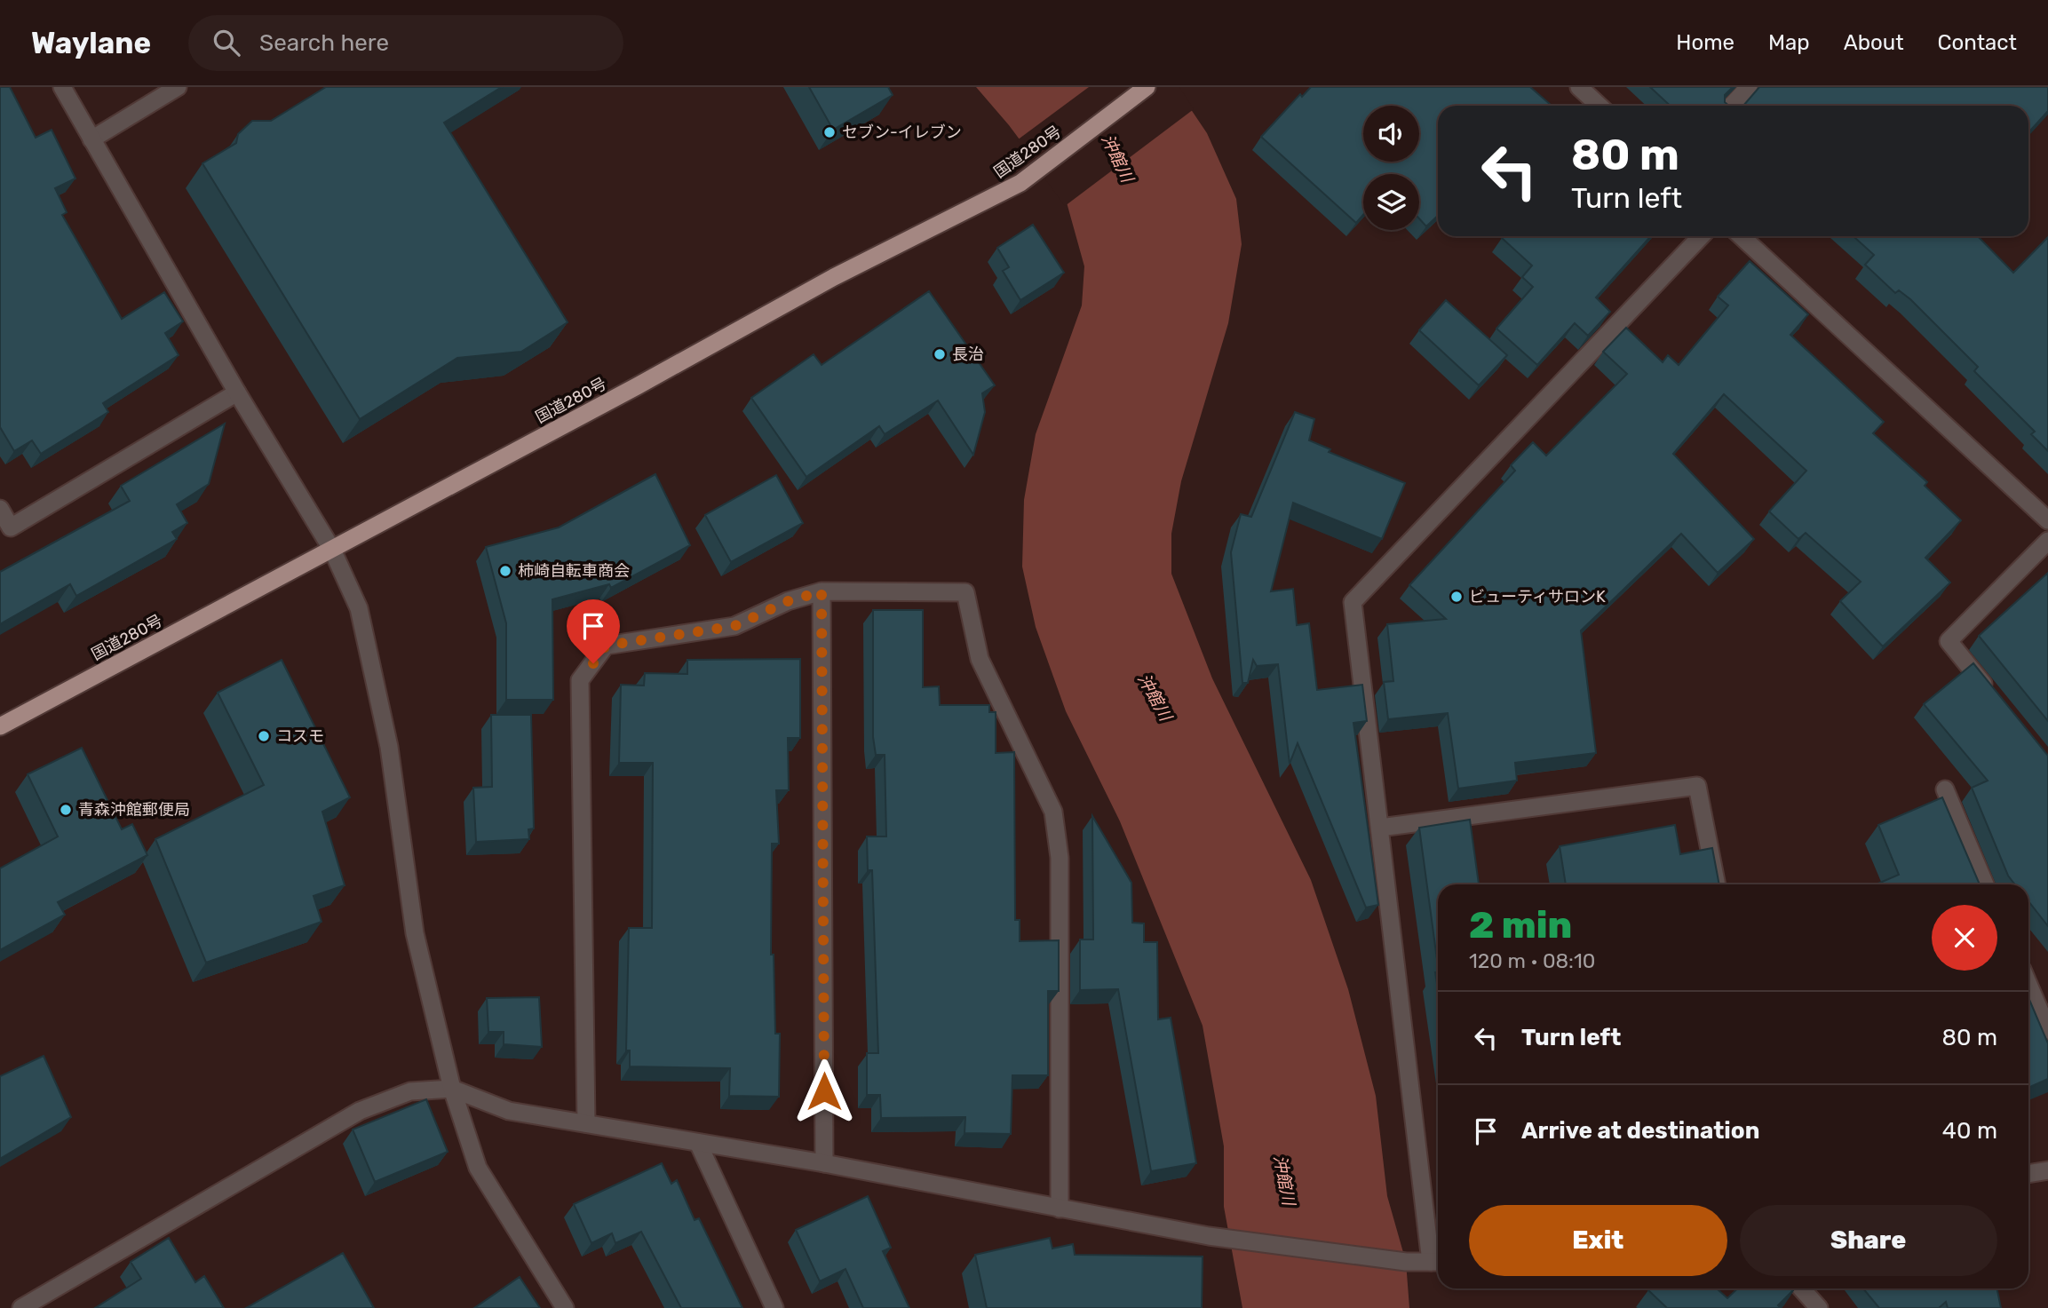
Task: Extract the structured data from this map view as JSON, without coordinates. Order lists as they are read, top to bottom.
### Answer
{
  "streets": {
    "highway": ["国道280号"]
  },
  "water": ["沖館川"],
  "places": [
    "セブン-イレブン",
    "長治",
    "柿崎自転車商会",
    "ビューティサロンK",
    "コスモ",
    "青森沖館郵便局"
  ],
  "page": {
    "header": "Waylane",
    "search": "Search here",
    "nav": [
      "Home",
      "Map",
      "About",
      "Contact"
    ],
    "turn": ["80 m", "Turn left"],
    "heading": ["2 min", "120 m · 08:10"],
    "list": [
      {
        "name": "Turn left",
        "value": "80 m"
      },
      {
        "name": "Arrive at destination",
        "value": "40 m"
      }
    ],
    "buttons": ["Exit", "Share"]
  }
}
